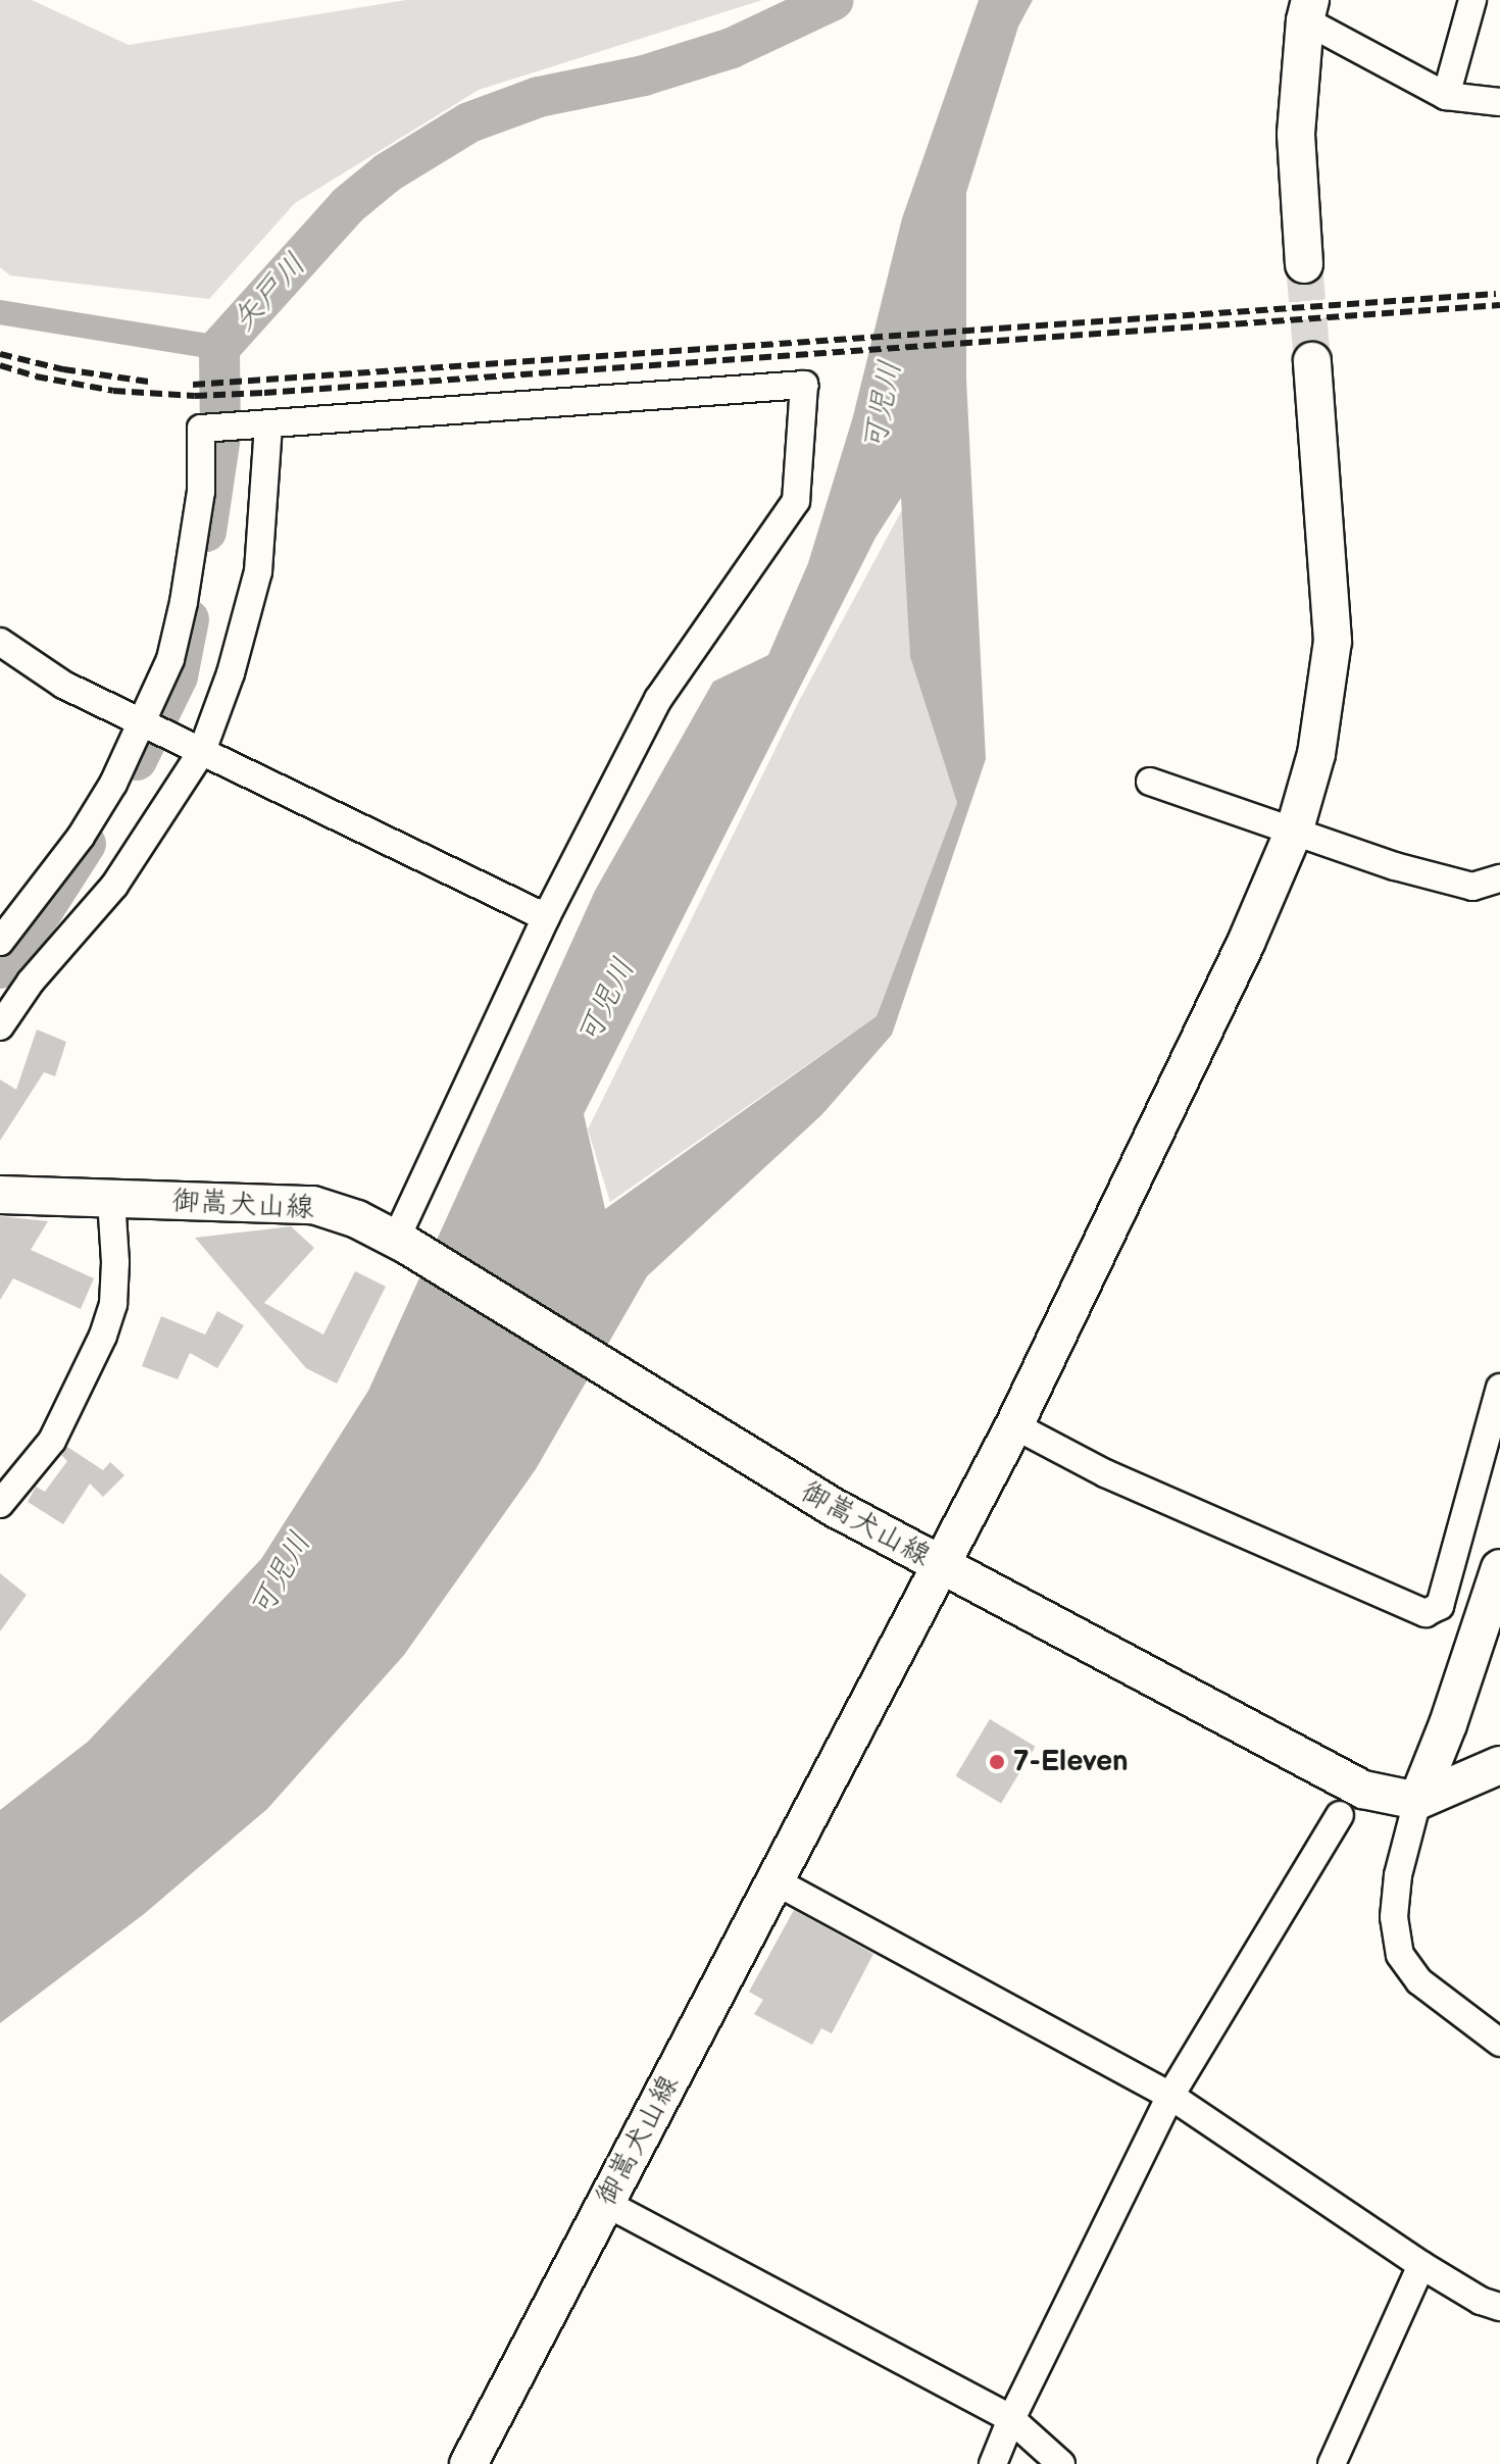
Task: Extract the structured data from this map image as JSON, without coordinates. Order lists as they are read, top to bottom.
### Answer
{
  "streets": {
    "street": ["御嵩犬山線"]
  },
  "water": ["矢戸川", "可児川"],
  "places": ["7-Eleven"]
}
